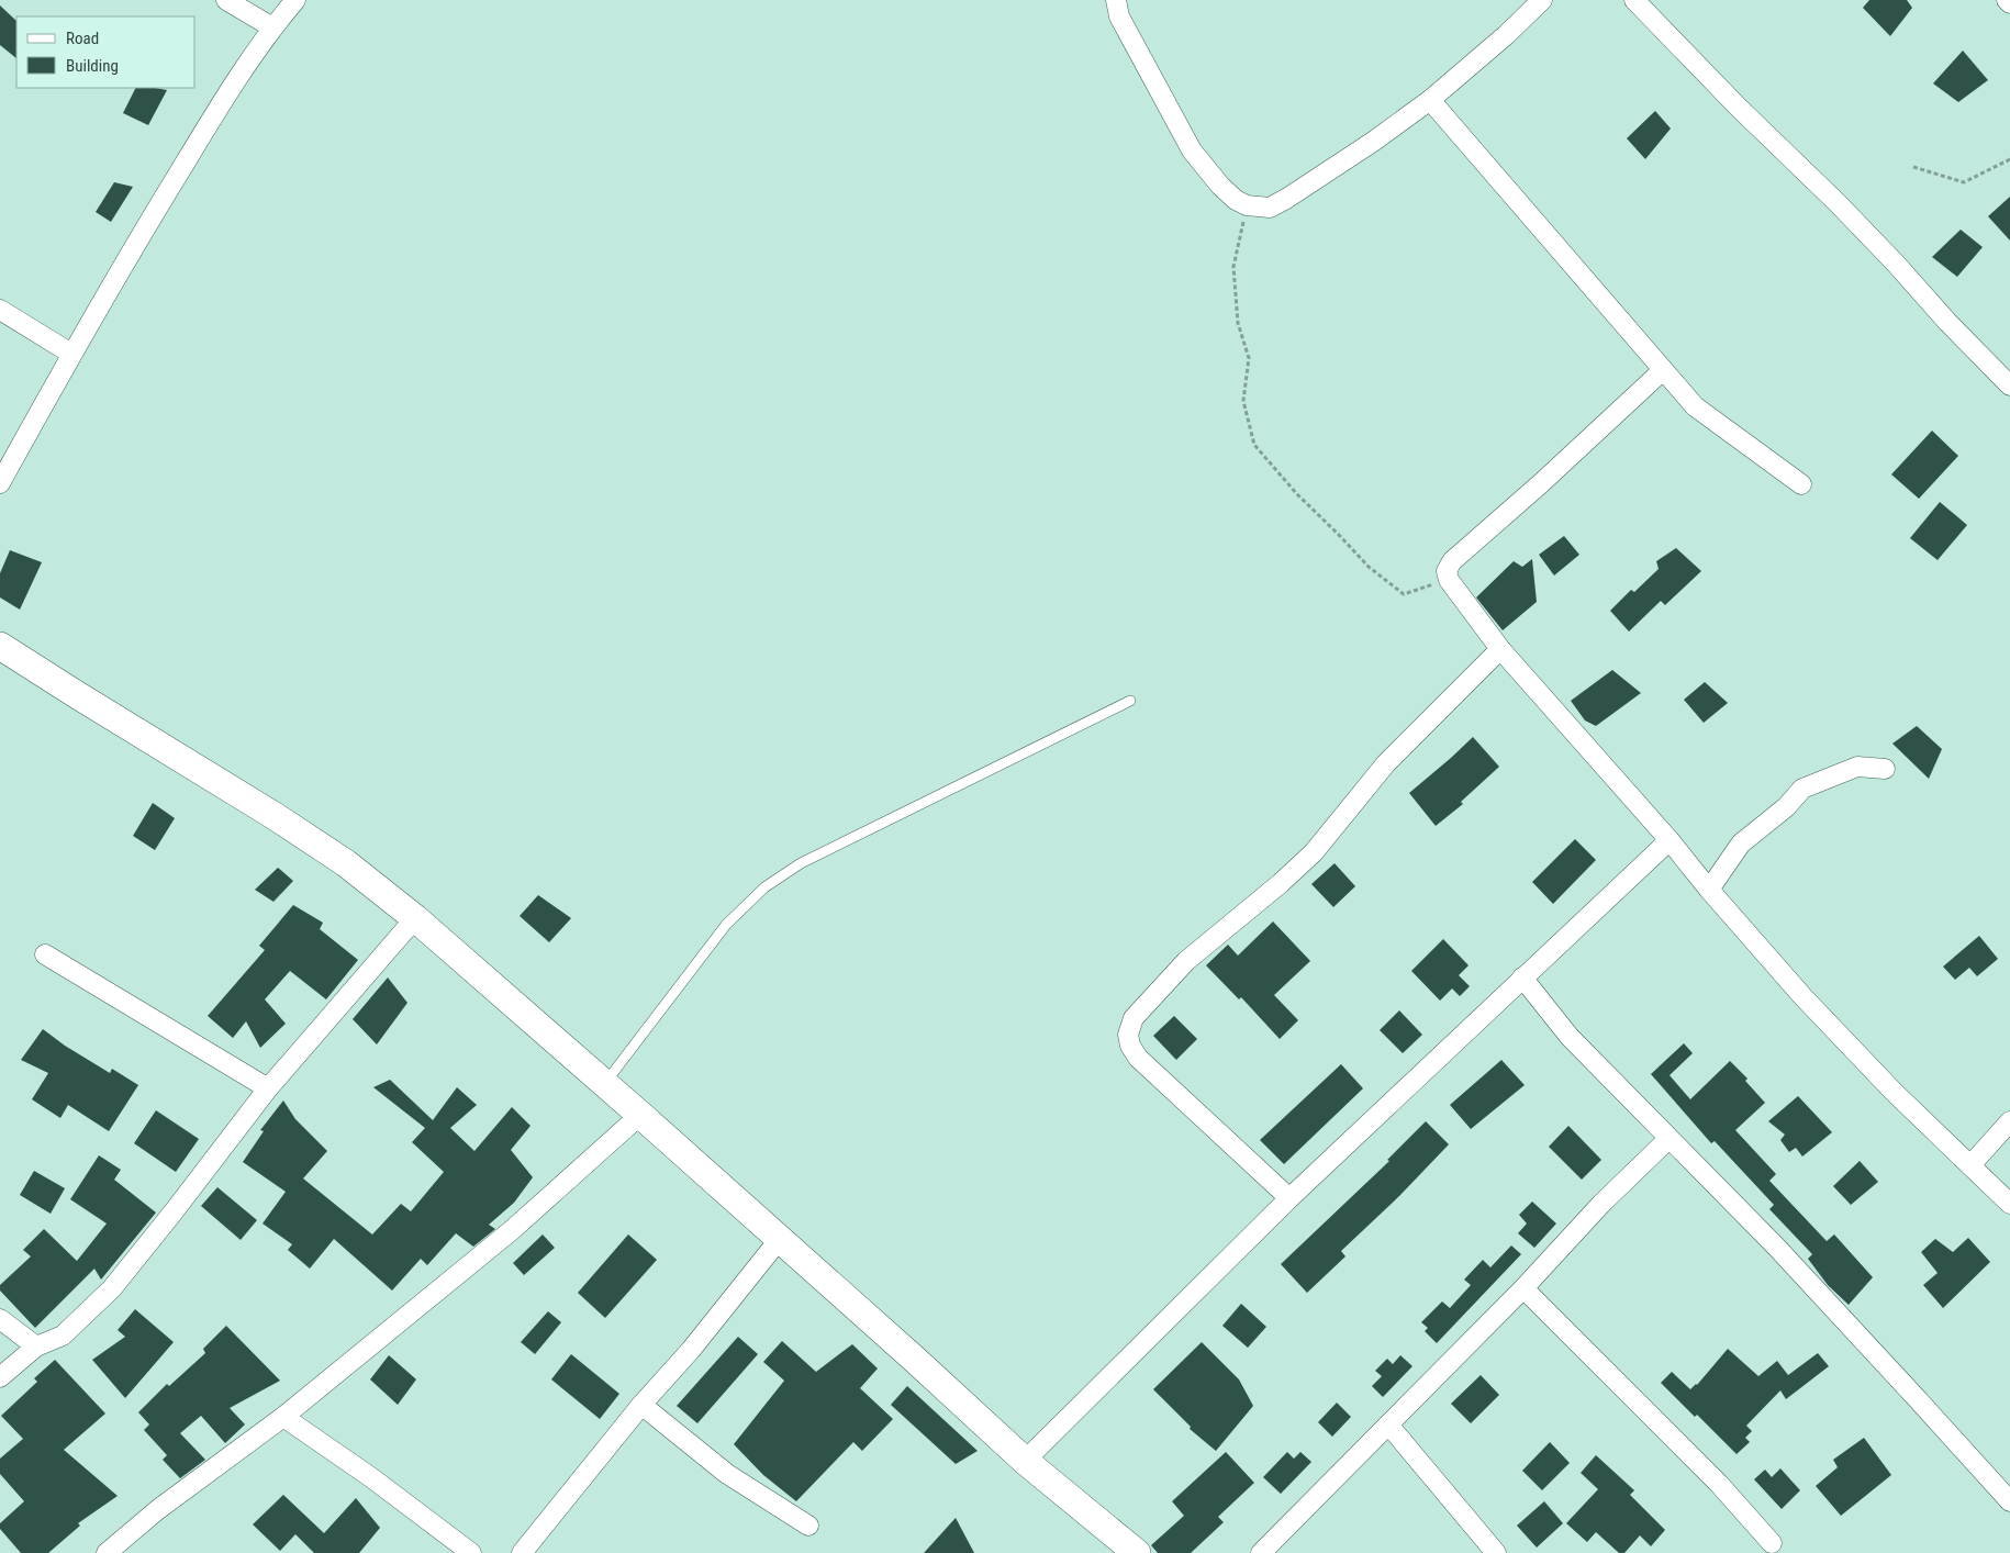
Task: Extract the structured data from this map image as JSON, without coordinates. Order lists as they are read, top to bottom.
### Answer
{
  "legend": ["Road", "Building"]
}
